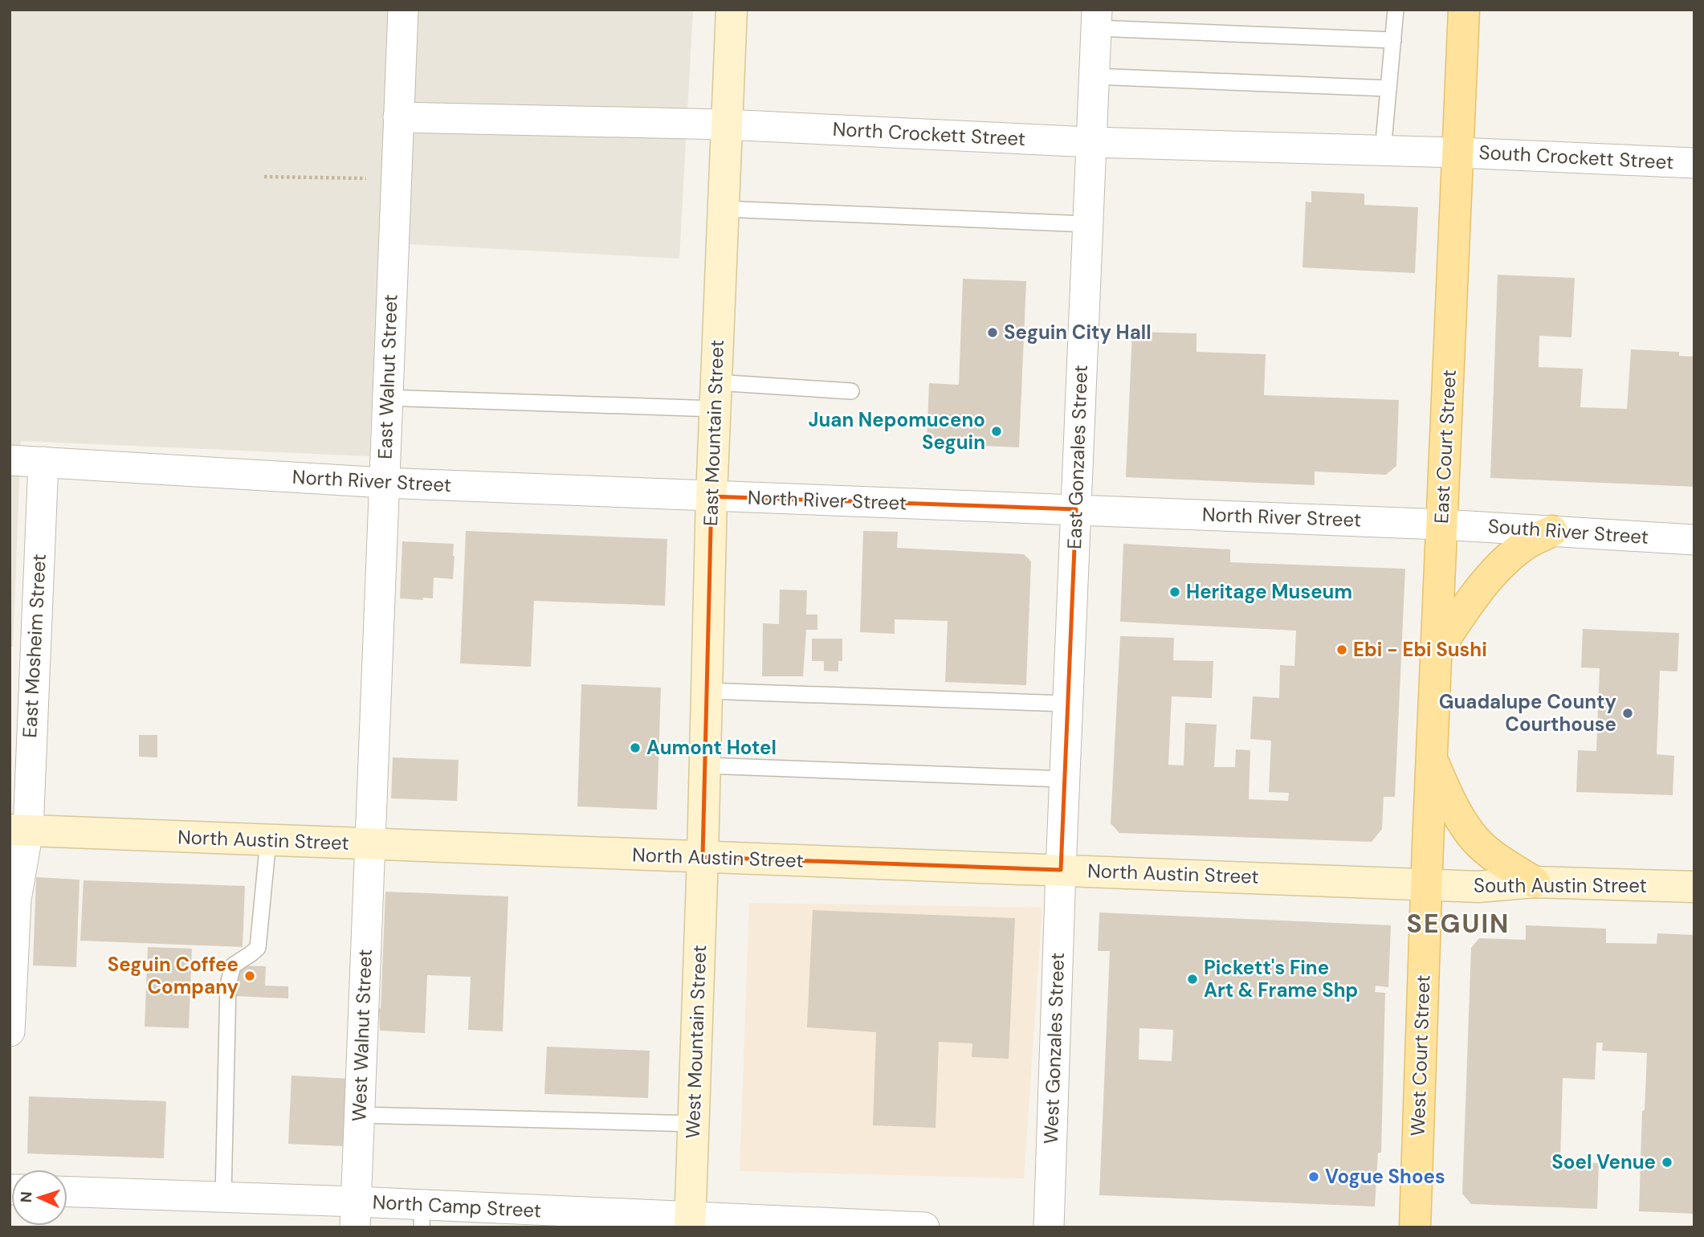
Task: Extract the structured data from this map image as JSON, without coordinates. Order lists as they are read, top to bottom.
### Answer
{
  "streets": {
    "main road": [
      "East Mountain Street",
      "East Court Street",
      "North Austin Street",
      "South Austin Street",
      "West Mountain Street",
      "West Court Street"
    ],
    "street": [
      "North Crockett Street",
      "South Crockett Street",
      "East Walnut Street",
      "East Gonzales Street",
      "North River Street",
      "South River Street",
      "East Mosheim Street",
      "West Walnut Street",
      "West Gonzales Street",
      "North Camp Street"
    ]
  },
  "crossings": [
    ["North Crockett Street", "South Crockett Street"],
    ["North Crockett Street", "East Walnut Street"],
    ["North Crockett Street", "East Mountain Street"],
    ["North Crockett Street", "East Court Street"],
    ["North Crockett Street", "East Gonzales Street"],
    ["South Crockett Street", "East Court Street"],
    ["East Walnut Street", "North River Street"],
    ["East Walnut Street", "North Austin Street"],
    ["East Walnut Street", "West Walnut Street"],
    ["East Mountain Street", "North River Street"],
    ["East Mountain Street", "North Austin Street"],
    ["East Mountain Street", "West Mountain Street"],
    ["East Court Street", "North River Street"],
    ["East Court Street", "South River Street"],
    ["East Court Street", "North Austin Street"],
    ["East Court Street", "South Austin Street"],
    ["East Court Street", "West Court Street"],
    ["East Gonzales Street", "North River Street"],
    ["East Gonzales Street", "North Austin Street"],
    ["East Gonzales Street", "West Gonzales Street"],
    ["North River Street", "South River Street"],
    ["North River Street", "East Mosheim Street"],
    ["East Mosheim Street", "North Austin Street"],
    ["North Austin Street", "South Austin Street"],
    ["North Austin Street", "West Walnut Street"],
    ["North Austin Street", "West Mountain Street"],
    ["North Austin Street", "West Gonzales Street"],
    ["North Austin Street", "West Court Street"],
    ["South Austin Street", "West Court Street"],
    ["West Walnut Street", "North Camp Street"],
    ["West Mountain Street", "North Camp Street"]
  ],
  "districts": ["SEGUIN"],
  "places": [
    "Seguin City Hall",
    "Juan Nepomuceno Seguin",
    "Heritage Museum",
    "Ebi - Ebi Sushi",
    "Guadalupe County Courthouse",
    "Aumont Hotel",
    "Seguin Coffee Company",
    "Pickett's Fine Art & Frame Shp",
    "Soel Venue",
    "Vogue Shoes"
  ],
  "north": "left"
}
